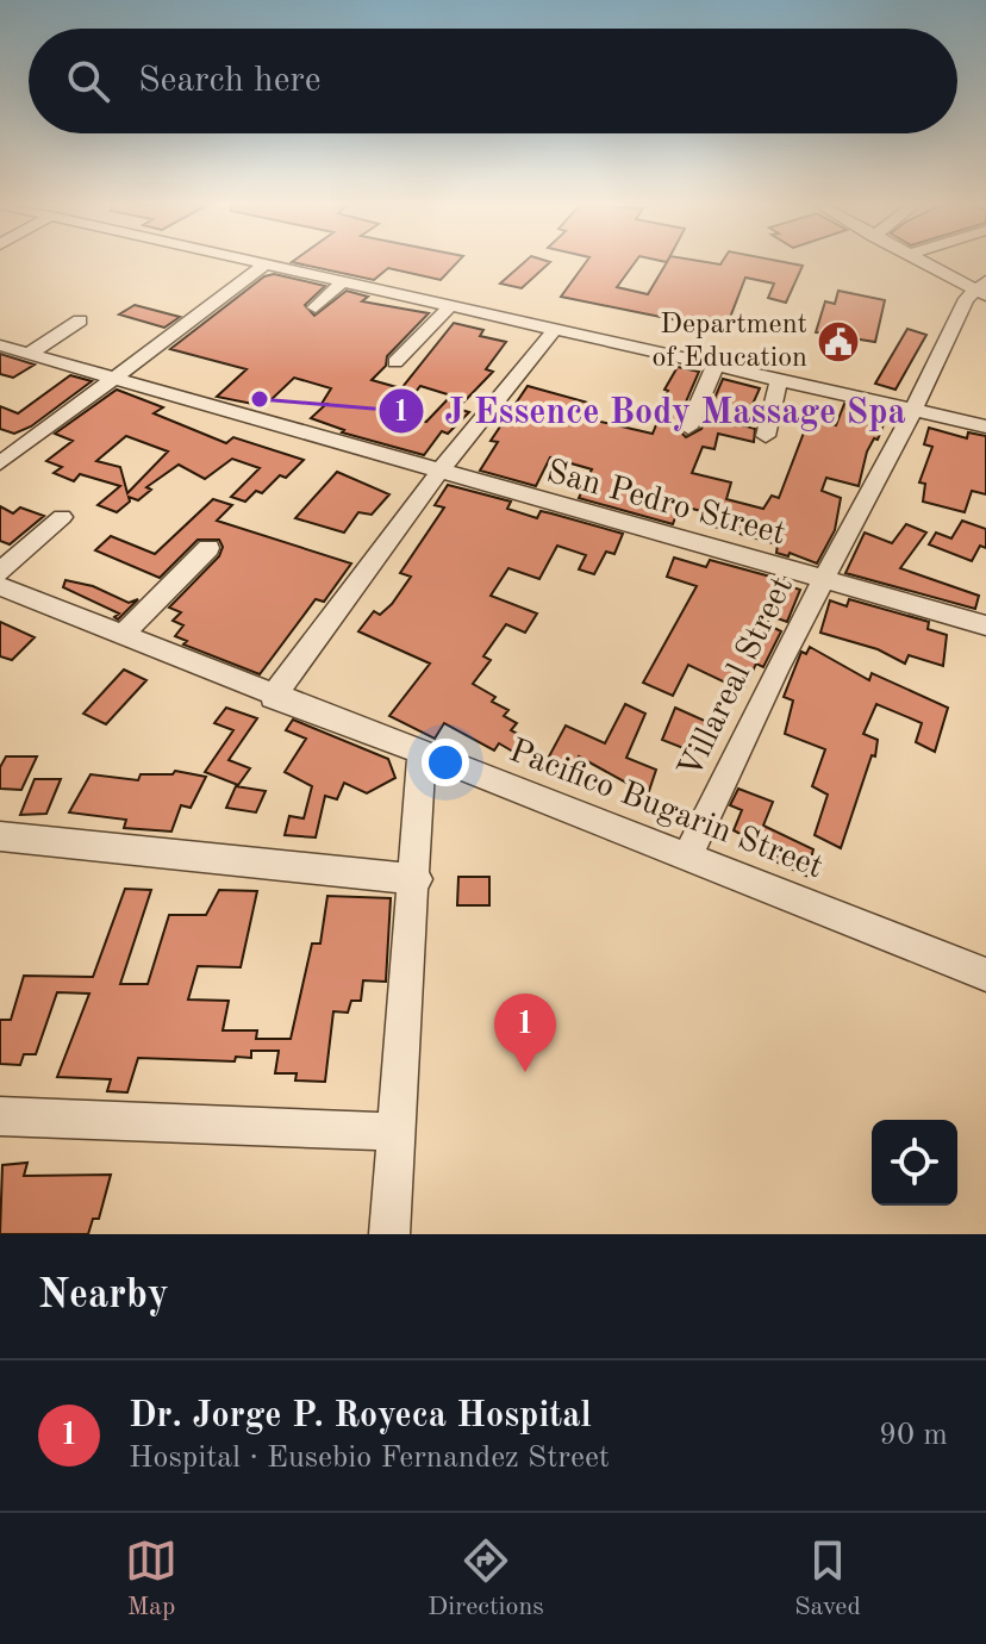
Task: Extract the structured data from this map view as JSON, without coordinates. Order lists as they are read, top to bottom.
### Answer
{
  "streets": {
    "street": ["San Pedro Street", "Villareal Street", "Pacifico Bugarin Street"]
  },
  "crossings": [
    ["San Pedro Street", "Villareal Street"],
    ["Villareal Street", "Pacifico Bugarin Street"]
  ],
  "places": {
    "public building": ["Department of Education"],
    "other": ["J Essence Body Massage Spa"]
  },
  "page": {
    "search": "Search here",
    "pins": "1",
    "heading": "Nearby",
    "list": [
      {
        "mark": "1",
        "name": "Dr. Jorge P. Royeca Hospital",
        "note": "Hospital · Eusebio Fernandez Street",
        "value": "90 m"
      }
    ],
    "nav": ["Map", "Directions", "Saved"]
  }
}
